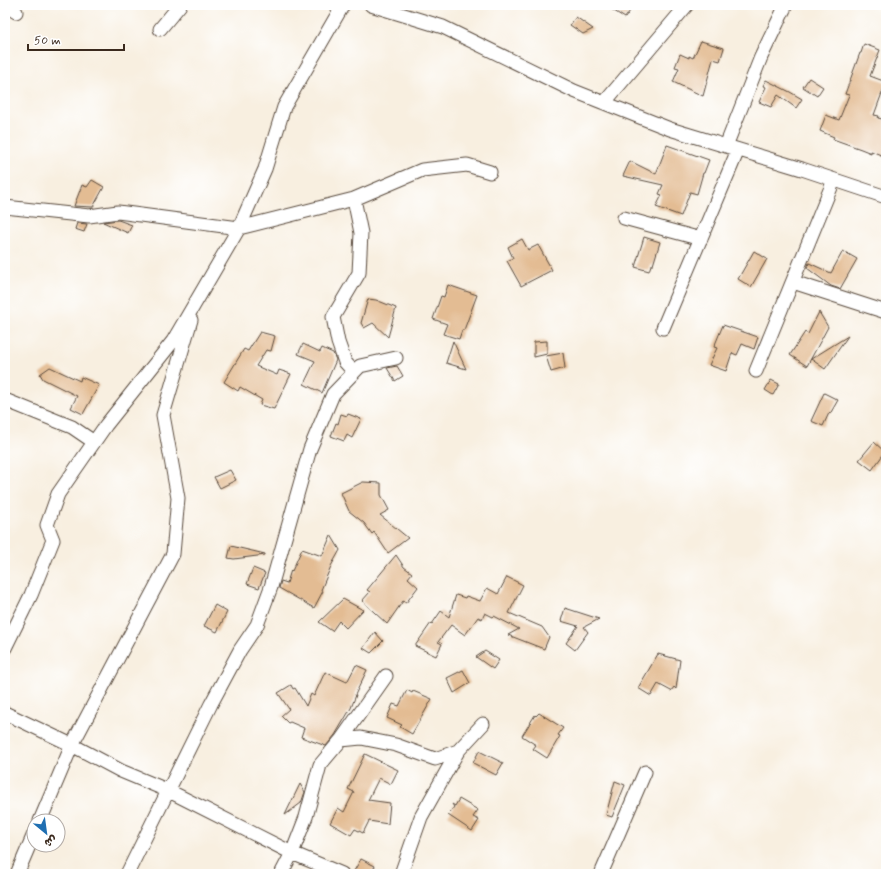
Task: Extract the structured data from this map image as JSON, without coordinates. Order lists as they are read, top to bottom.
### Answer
{
  "scale_bar": "50 m",
  "north": "bottom right"
}
